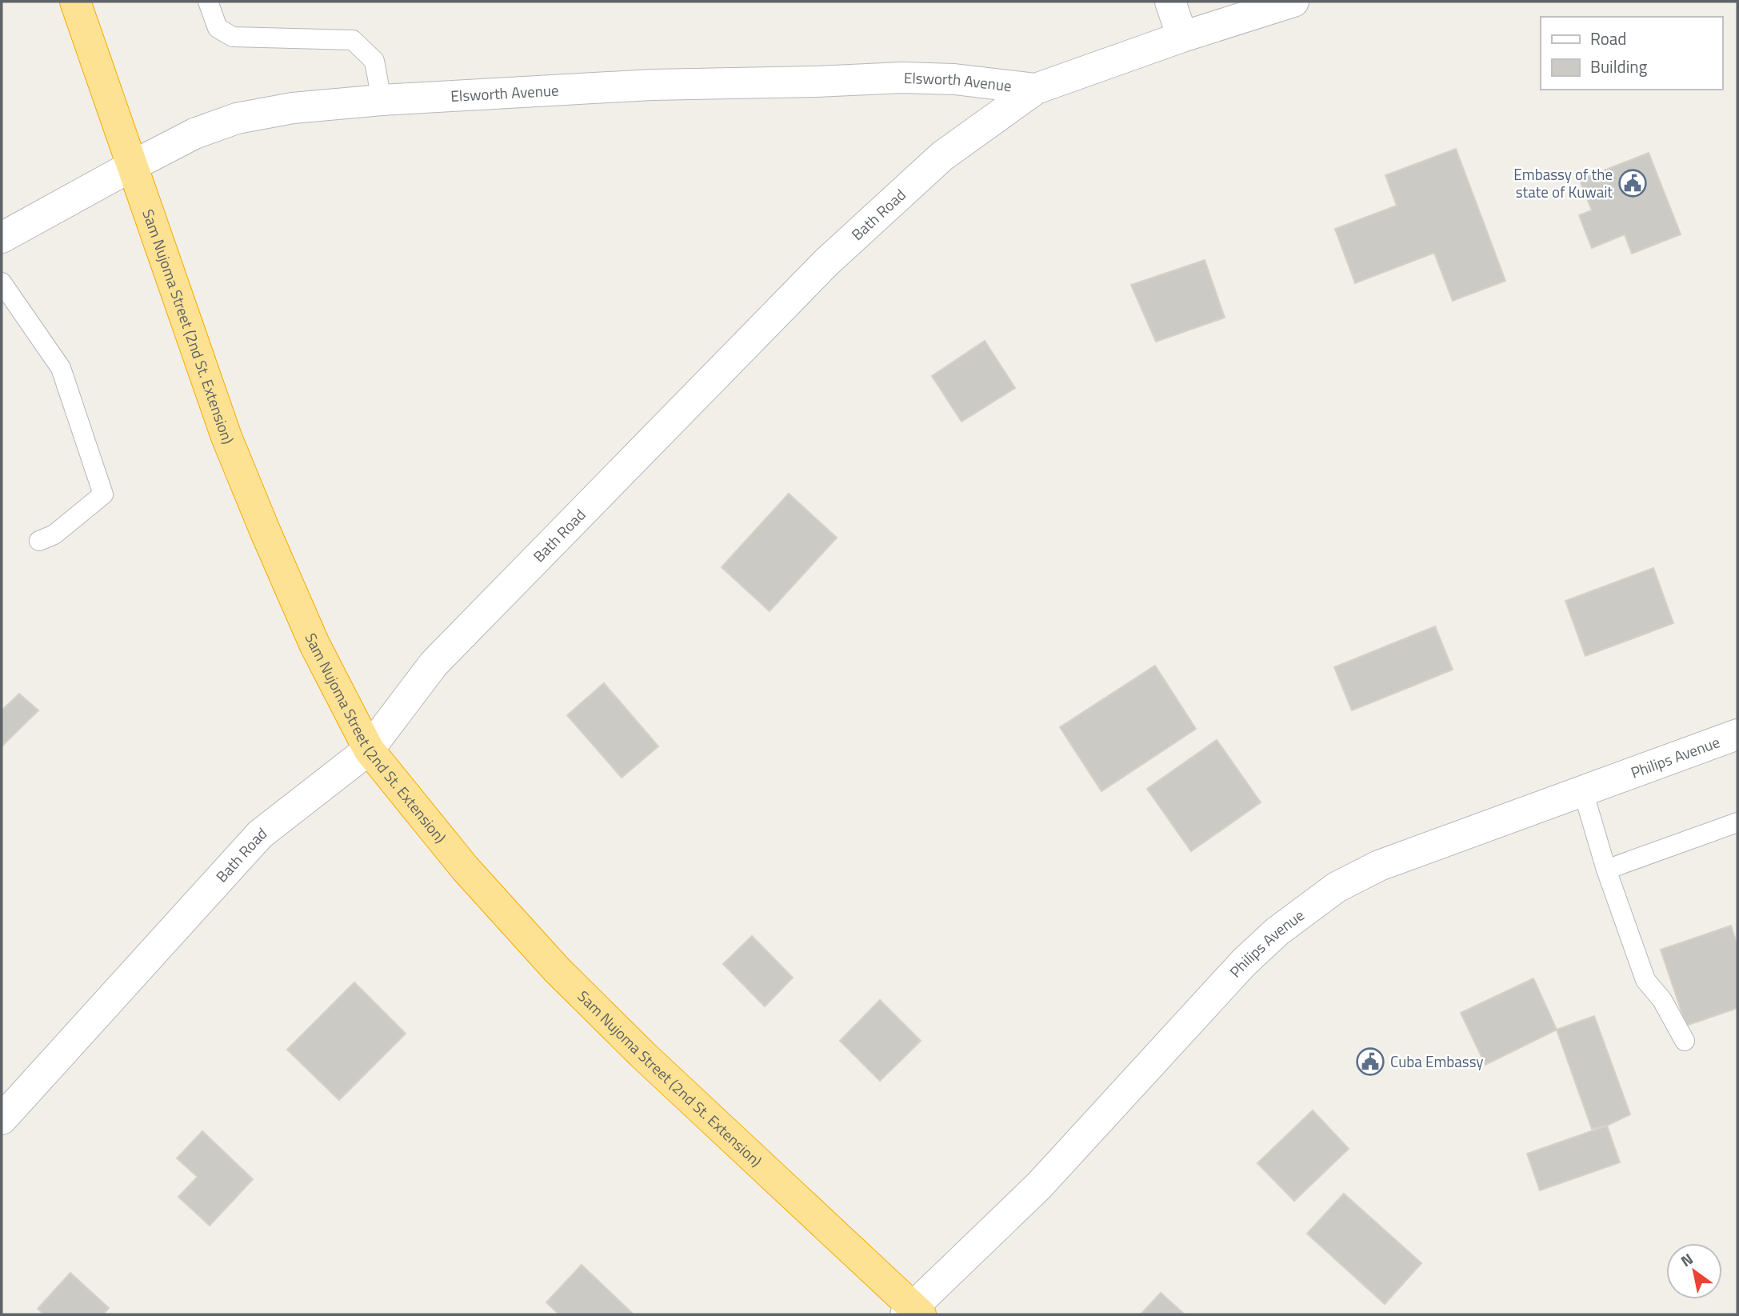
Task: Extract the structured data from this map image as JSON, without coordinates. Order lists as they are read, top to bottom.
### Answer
{
  "streets": {
    "highway": ["Sam Nujoma Street (2nd St. Extension)"],
    "street": ["Elsworth Avenue", "Bath Road", "Philips Avenue"]
  },
  "crossings": [
    ["Elsworth Avenue", "Bath Road"],
    ["Elsworth Avenue", "Sam Nujoma Street (2nd St. Extension)"],
    ["Bath Road", "Sam Nujoma Street (2nd St. Extension)"],
    ["Sam Nujoma Street (2nd St. Extension)", "Philips Avenue"]
  ],
  "places": {
    "public building": ["Embassy of the state of Kuwait", "Cuba Embassy"]
  },
  "legend": ["Road", "Building"],
  "north": "top left"
}
